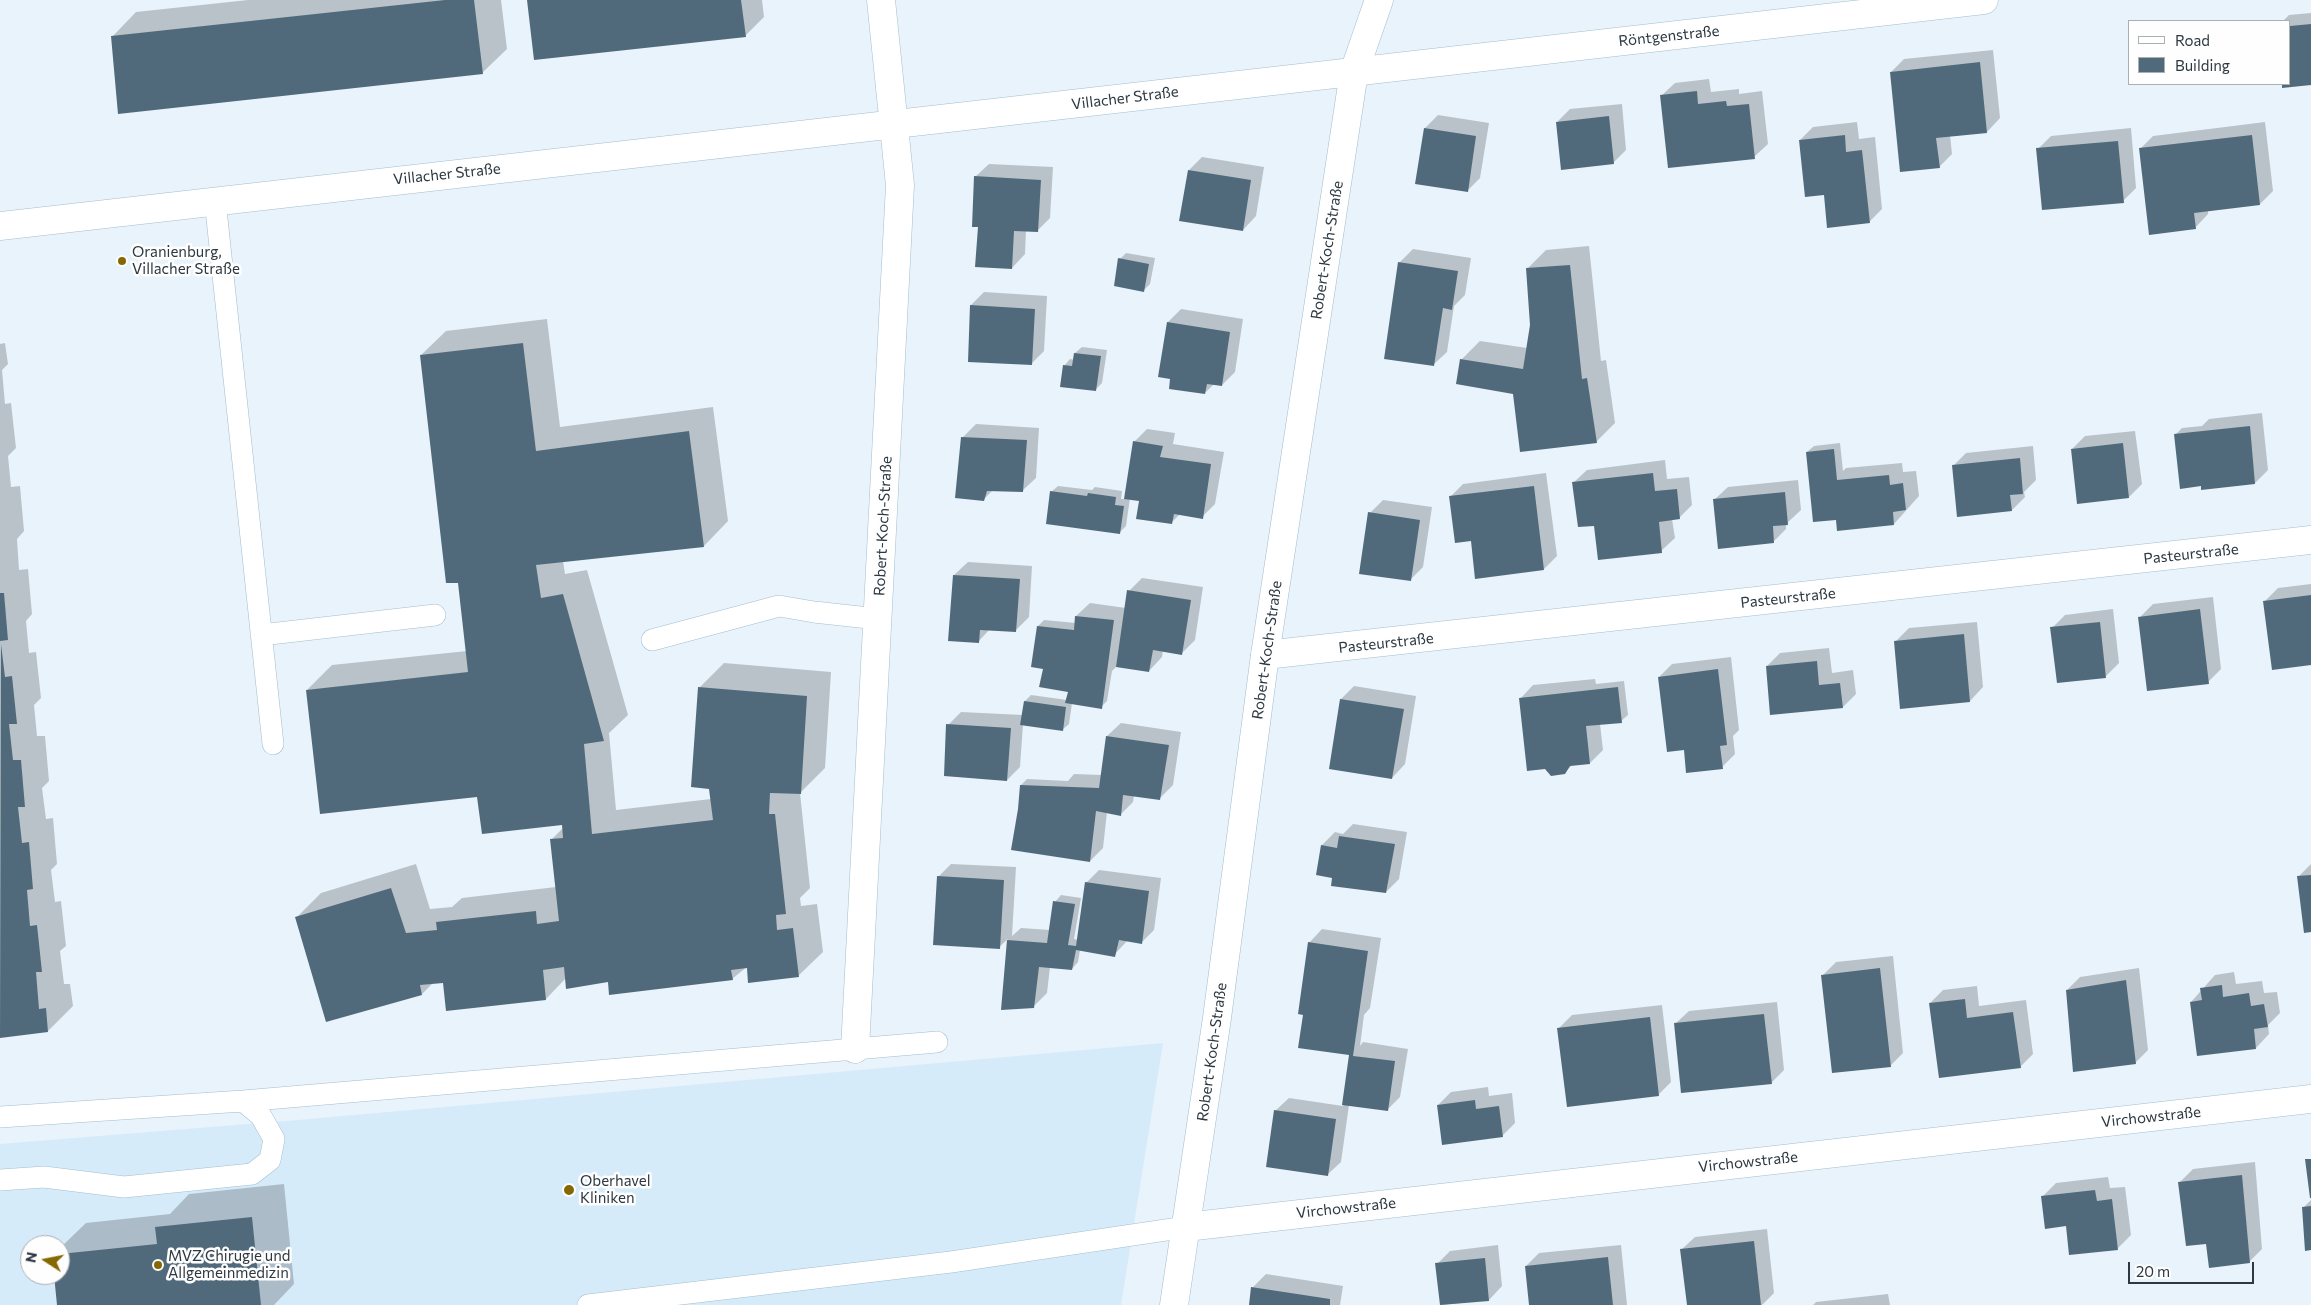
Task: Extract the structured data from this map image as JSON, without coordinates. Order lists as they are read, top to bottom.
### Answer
{
  "streets": {
    "street": [
      "Röntgenstraße",
      "Villacher Straße",
      "Robert-Koch-Straße",
      "Pasteurstraße",
      "Virchowstraße"
    ]
  },
  "crossings": [
    ["Röntgenstraße", "Villacher Straße"],
    ["Röntgenstraße", "Robert-Koch-Straße"],
    ["Villacher Straße", "Robert-Koch-Straße"],
    ["Robert-Koch-Straße", "Pasteurstraße"],
    ["Robert-Koch-Straße", "Virchowstraße"]
  ],
  "places": ["Oranienburg, Villacher Straße", "Oberhavel Kliniken", "MVZ Chirugie und Allgemeinmedizin"],
  "legend": ["Road", "Building"],
  "scale_bar": "20 m",
  "north": "left"
}
